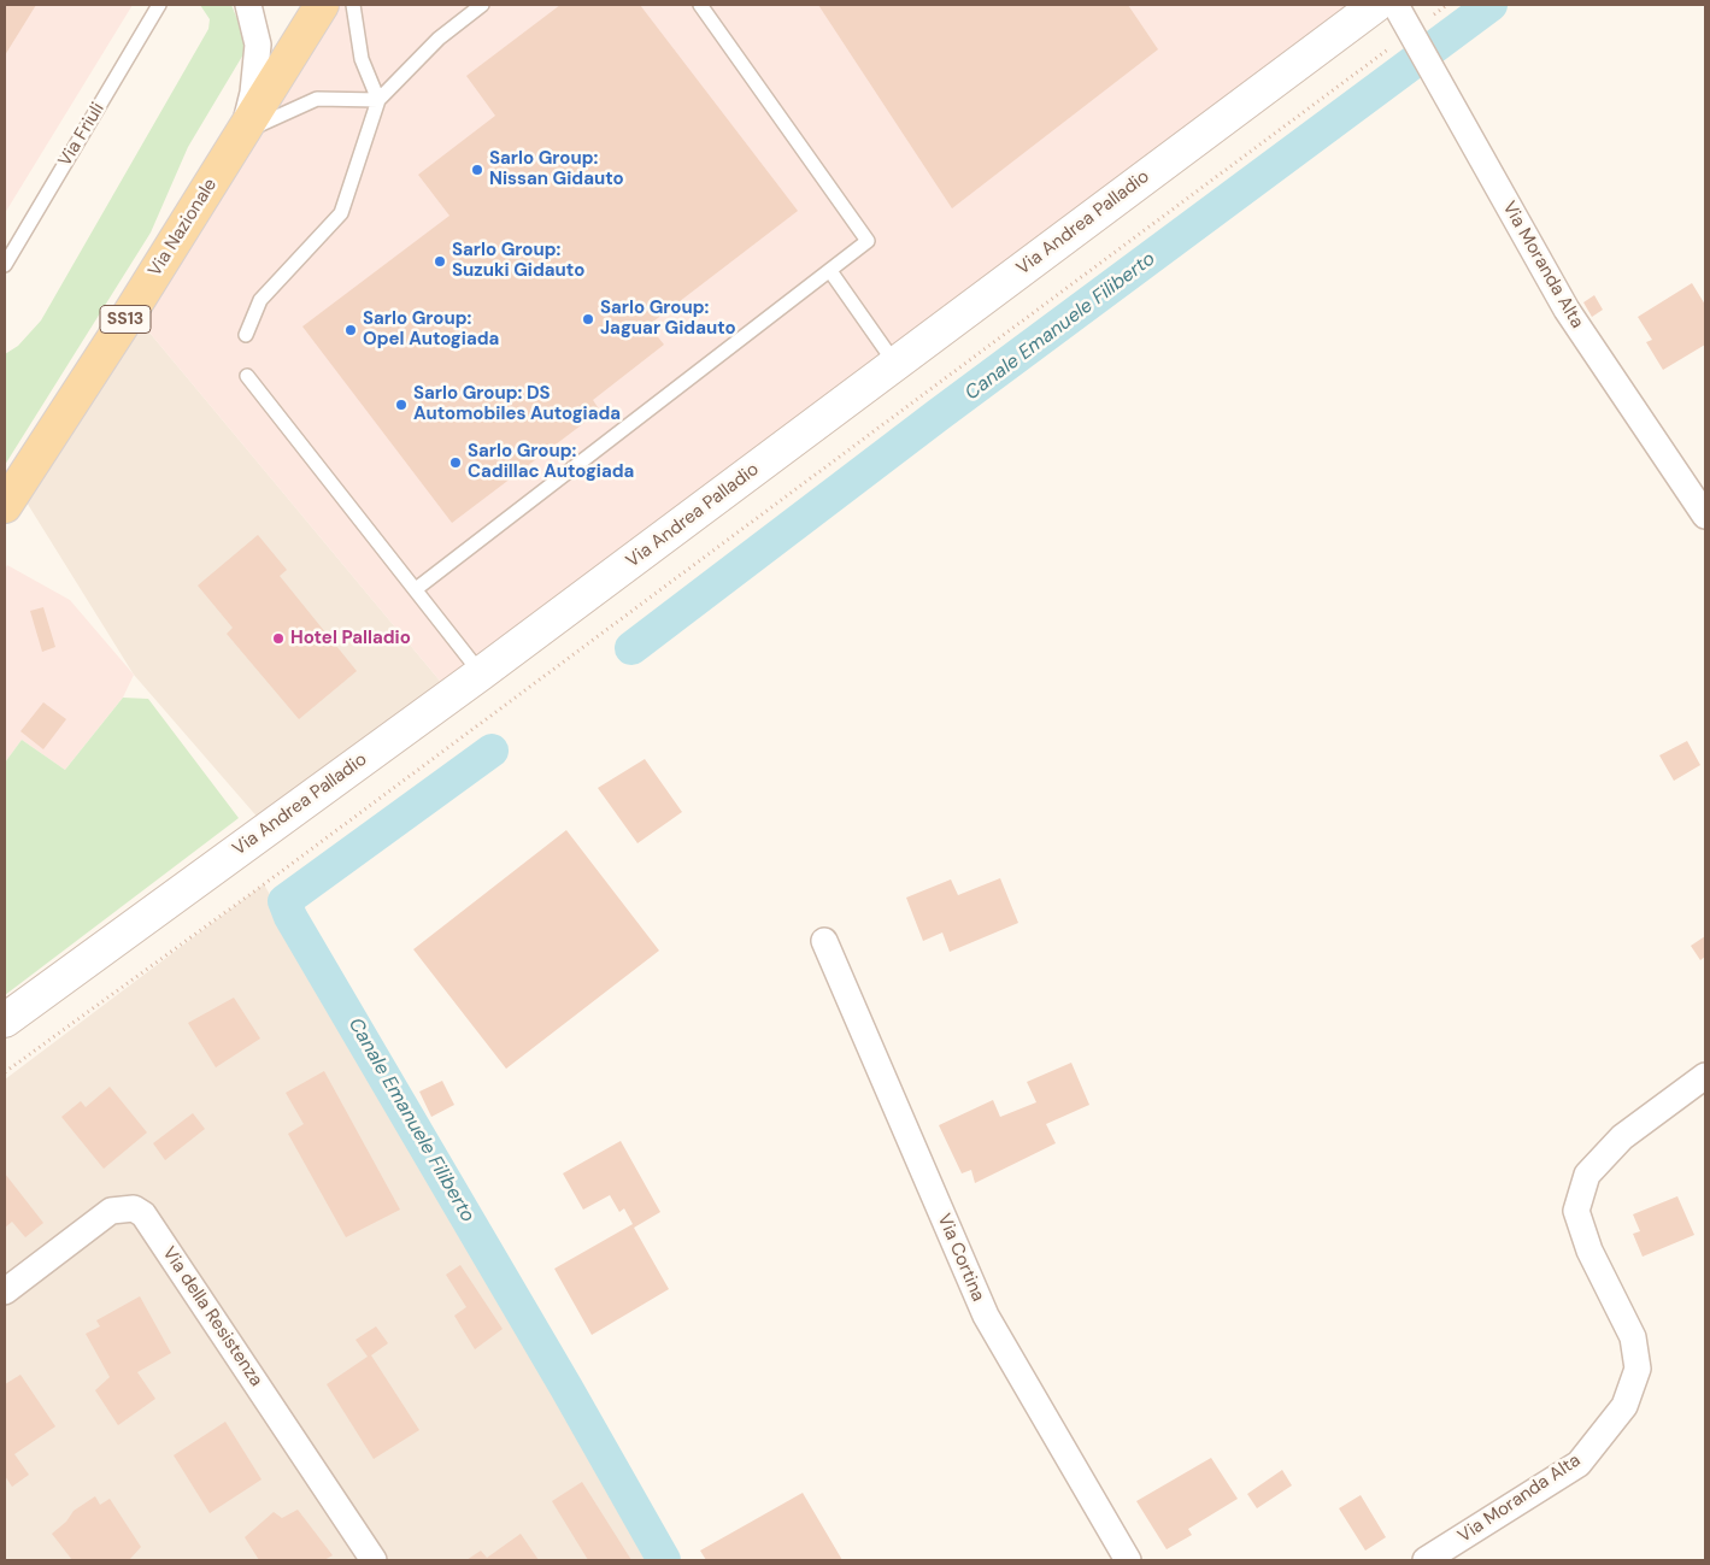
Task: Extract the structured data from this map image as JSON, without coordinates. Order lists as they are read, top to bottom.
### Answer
{
  "streets": {
    "main road": ["Via Nazionale", "SS13"],
    "street": [
      "Via Andrea Palladio",
      "Via Moranda Alta",
      "Via Cortina",
      "Via della Resistenza"
    ],
    "lane": ["Via Friuli"]
  },
  "water": ["Canale Emanuele Filiberto"],
  "places": [
    "Sarlo Group: Nissan Gidauto",
    "Sarlo Group: Suzuki Gidauto",
    "Sarlo Group: Jaguar Gidauto",
    "Sarlo Group: Opel Autogiada",
    "Sarlo Group: DS Automobiles Autogiada",
    "Sarlo Group: Cadillac Autogiada",
    "Hotel Palladio"
  ]
}
